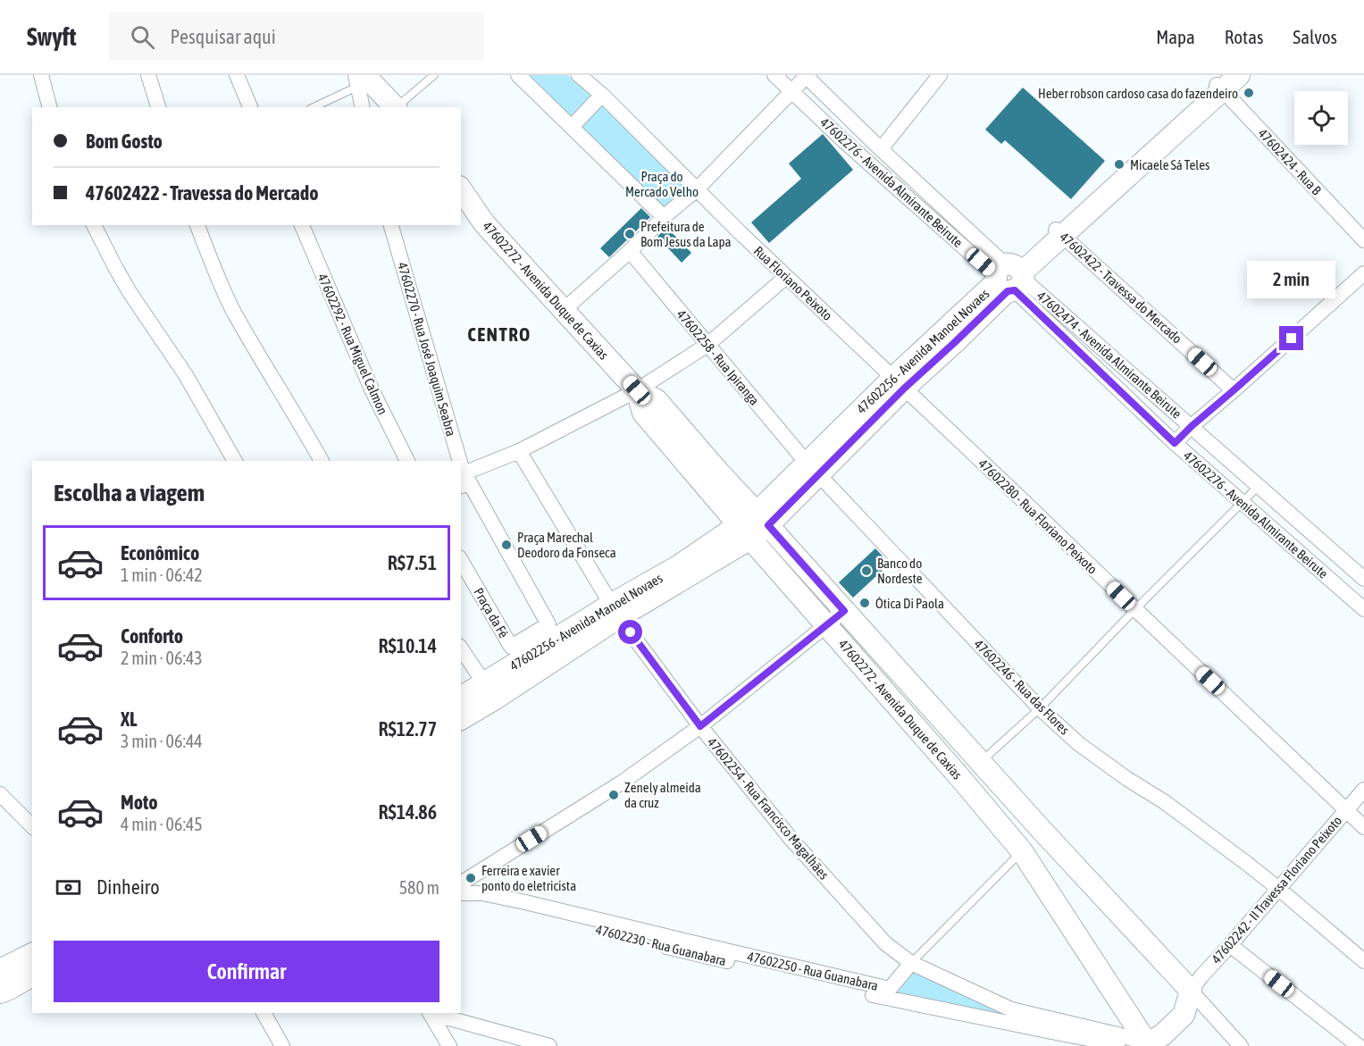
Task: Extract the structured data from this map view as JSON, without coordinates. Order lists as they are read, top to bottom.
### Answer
{
  "streets": {
    "street": [
      "47602424 - Rua B",
      "47602276 - Avenida Almirante Beirute",
      "Rua Floriano Peixoto",
      "47602422 - Travessa do Mercado",
      "47602272 - Avenida Duque de Caxias",
      "47602292 - Rua Miguel Calmon",
      "47602270 - Rua José Joaquim Seabra",
      "47602256 - Avenida Manoel Novaes",
      "47602474 - Avenida Almirante Beirute",
      "47602258 - Rua Ipiranga",
      "47602280 - Rua Floriano Peixoto",
      "Praça da Fé",
      "47602246 - Rua das Flores",
      "47602254 - Rua Francisco Magalhães",
      "47602242 - II Travessa Floriano Peixoto",
      "47602230 - Rua Guanabara",
      "47602250 - Rua Guanabara"
    ]
  },
  "crossings": [
    ["47602424 - Rua B", "47602256 - Avenida Manoel Novaes"],
    ["47602276 - Avenida Almirante Beirute", "47602256 - Avenida Manoel Novaes"],
    ["47602276 - Avenida Almirante Beirute", "47602474 - Avenida Almirante Beirute"],
    ["Rua Floriano Peixoto", "47602256 - Avenida Manoel Novaes"],
    ["Rua Floriano Peixoto", "47602280 - Rua Floriano Peixoto"],
    ["47602422 - Travessa do Mercado", "47602256 - Avenida Manoel Novaes"],
    ["47602272 - Avenida Duque de Caxias", "47602256 - Avenida Manoel Novaes"],
    ["47602272 - Avenida Duque de Caxias", "47602242 - II Travessa Floriano Peixoto"],
    ["47602272 - Avenida Duque de Caxias", "47602230 - Rua Guanabara"],
    ["47602256 - Avenida Manoel Novaes", "47602474 - Avenida Almirante Beirute"],
    ["47602256 - Avenida Manoel Novaes", "47602258 - Rua Ipiranga"],
    ["47602256 - Avenida Manoel Novaes", "47602280 - Rua Floriano Peixoto"],
    ["47602256 - Avenida Manoel Novaes", "47602246 - Rua das Flores"],
    ["47602256 - Avenida Manoel Novaes", "47602254 - Rua Francisco Magalhães"],
    ["47602258 - Rua Ipiranga", "47602246 - Rua das Flores"],
    ["47602280 - Rua Floriano Peixoto", "47602242 - II Travessa Floriano Peixoto"],
    ["47602246 - Rua das Flores", "47602242 - II Travessa Floriano Peixoto"],
    ["47602254 - Rua Francisco Magalhães", "47602250 - Rua Guanabara"],
    ["47602230 - Rua Guanabara", "47602250 - Rua Guanabara"]
  ],
  "districts": ["CENTRO"],
  "parks": ["Praça do Mercado Velho"],
  "places": [
    "Heber robson cardoso casa do fazendeiro",
    "Micaele Sá Teles",
    "Prefeitura de Bom Jesus da Lapa",
    "Praça Marechal Deodoro da Fonseca",
    "Banco do Nordeste",
    "Ótica Di Paola",
    "Zenely almeida da cruz",
    "Ferreira e xavier ponto do eletricista"
  ],
  "page": {
    "header": "Swyft",
    "search": "Pesquisar aqui",
    "nav": ["Mapa", "Rotas", "Salvos"],
    "banner": ["Bom Gosto", "47602422 - Travessa do Mercado"],
    "bubble": "2 min",
    "heading": "Escolha a viagem",
    "list": [
      {
        "name": "Econômico",
        "note": "1 min · 06:42",
        "value": "R$7.51"
      },
      {
        "name": "Conforto",
        "note": "2 min · 06:43",
        "value": "R$10.14"
      },
      {
        "name": "XL",
        "note": "3 min · 06:44",
        "value": "R$12.77"
      },
      {
        "name": "Moto",
        "note": "4 min · 06:45",
        "value": "R$14.86"
      }
    ],
    "pay": ["Dinheiro", "580 m"],
    "buttons": "Confirmar"
  }
}
